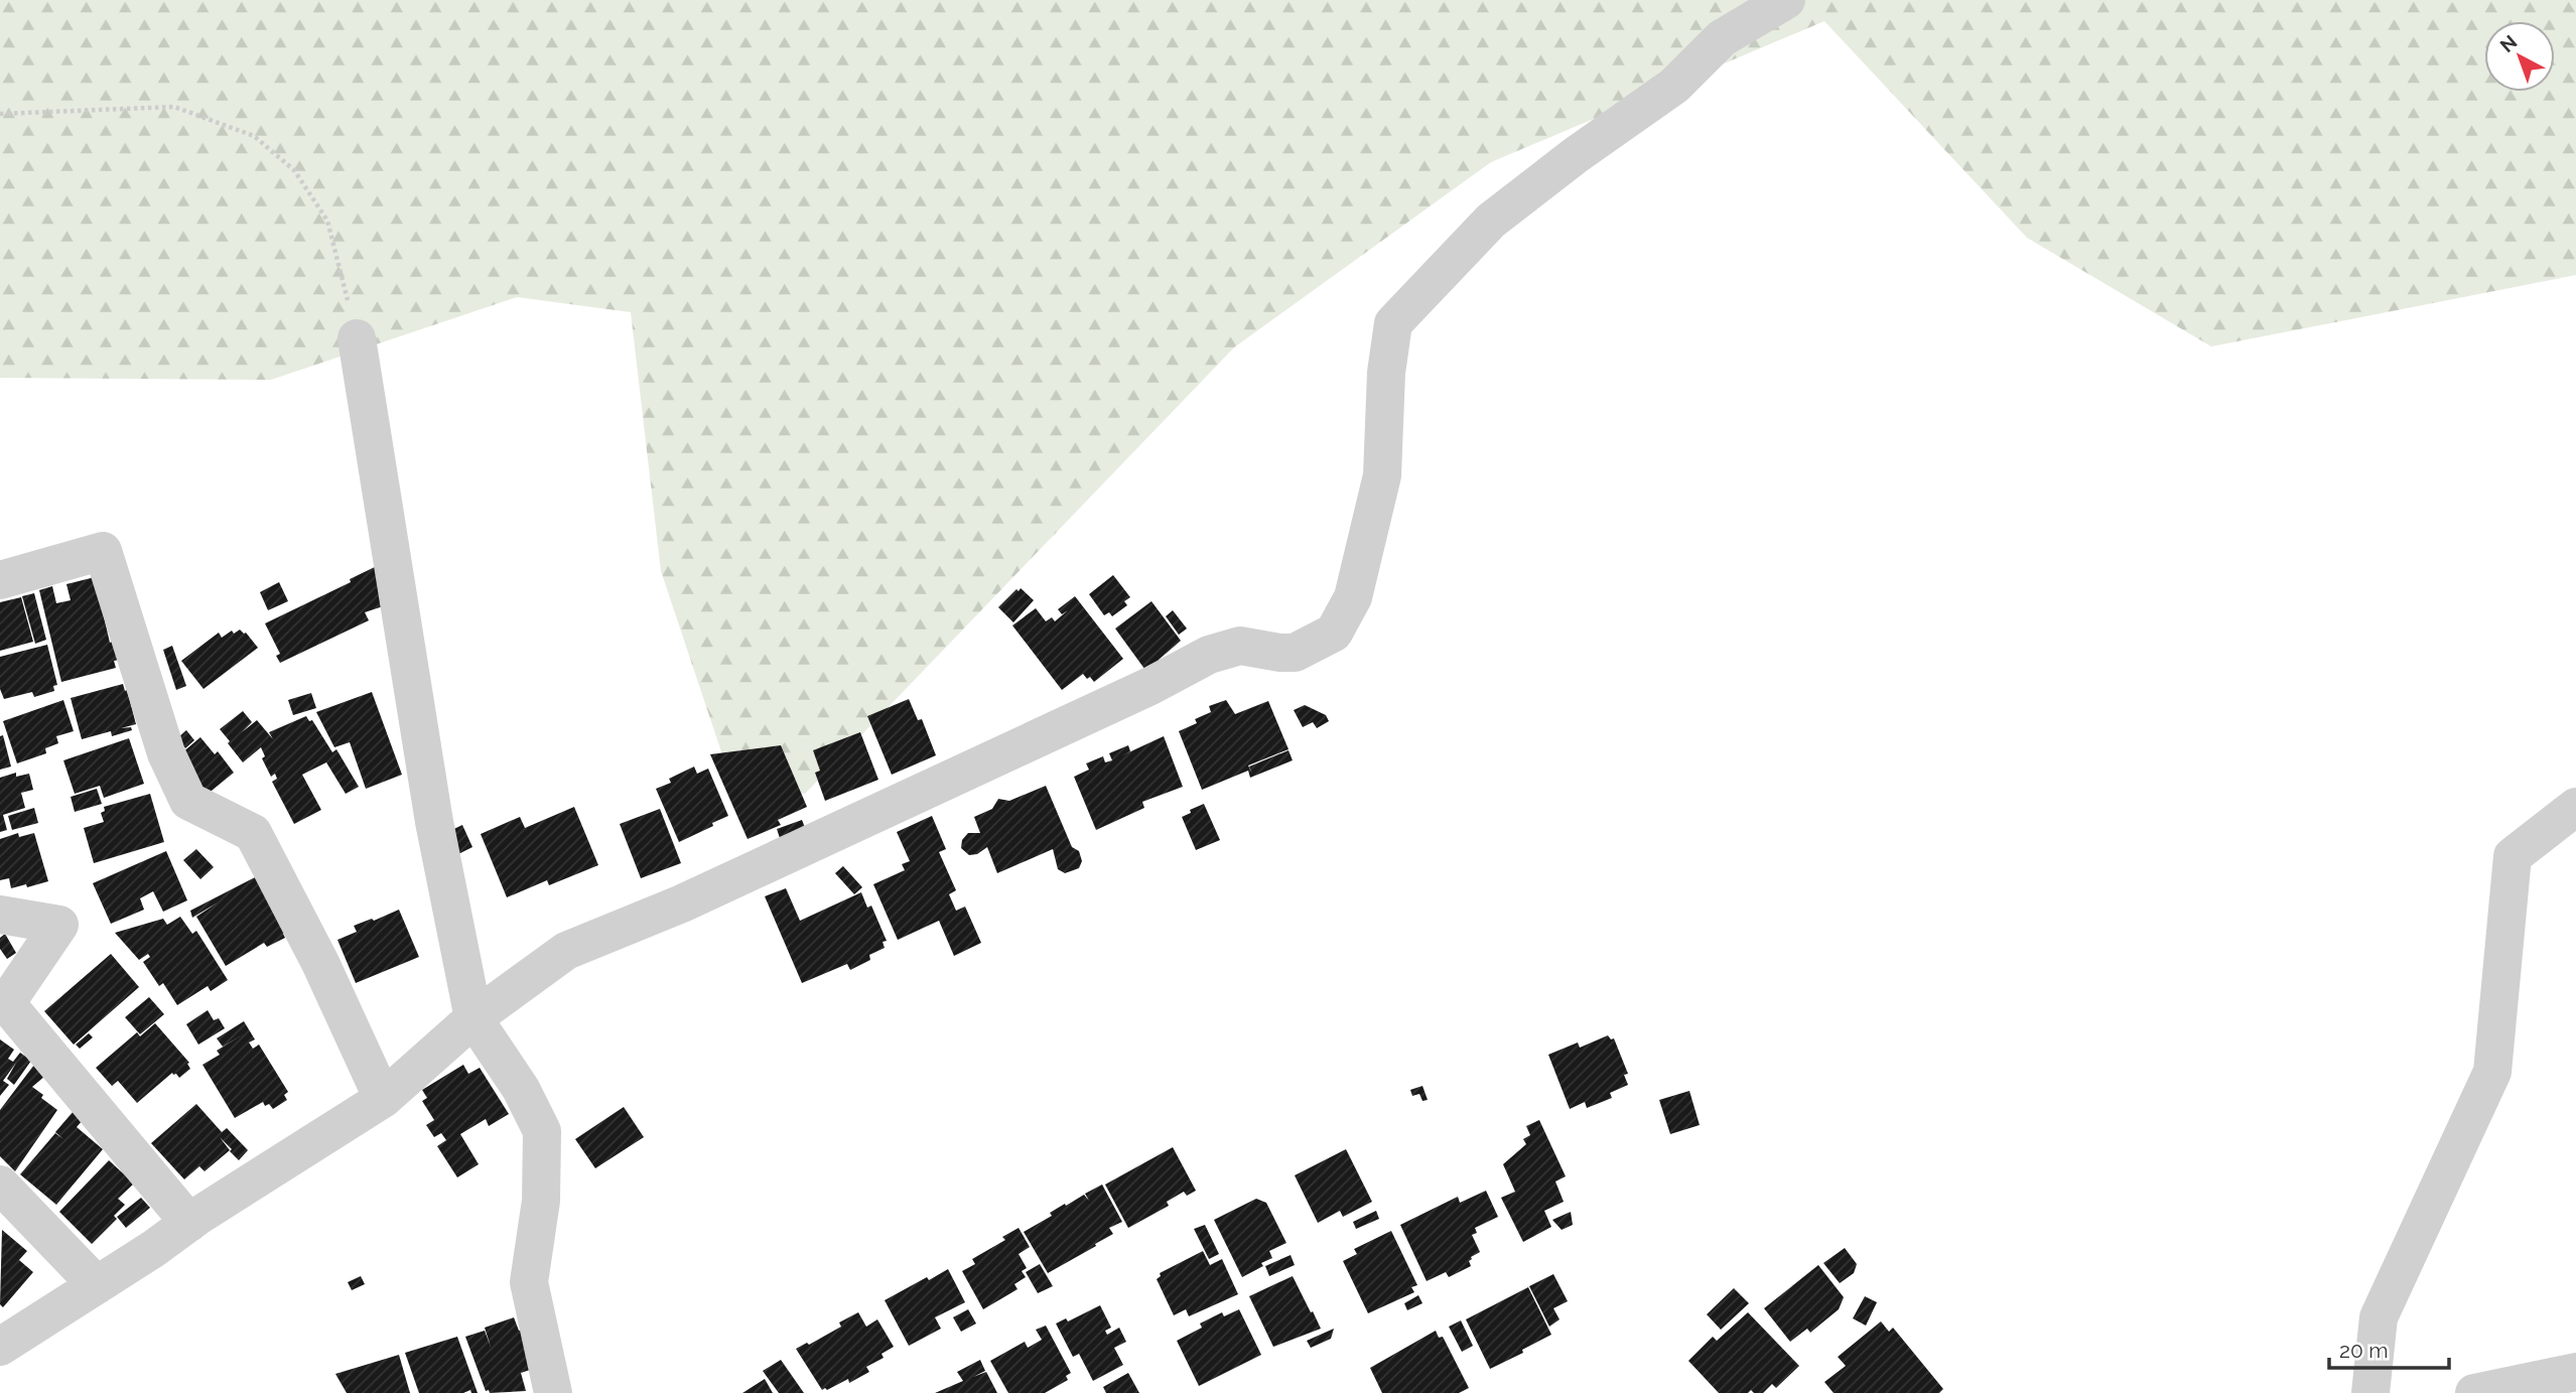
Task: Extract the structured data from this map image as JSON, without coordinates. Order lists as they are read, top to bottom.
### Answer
{
  "scale_bar": "20 m",
  "north": "top left"
}
